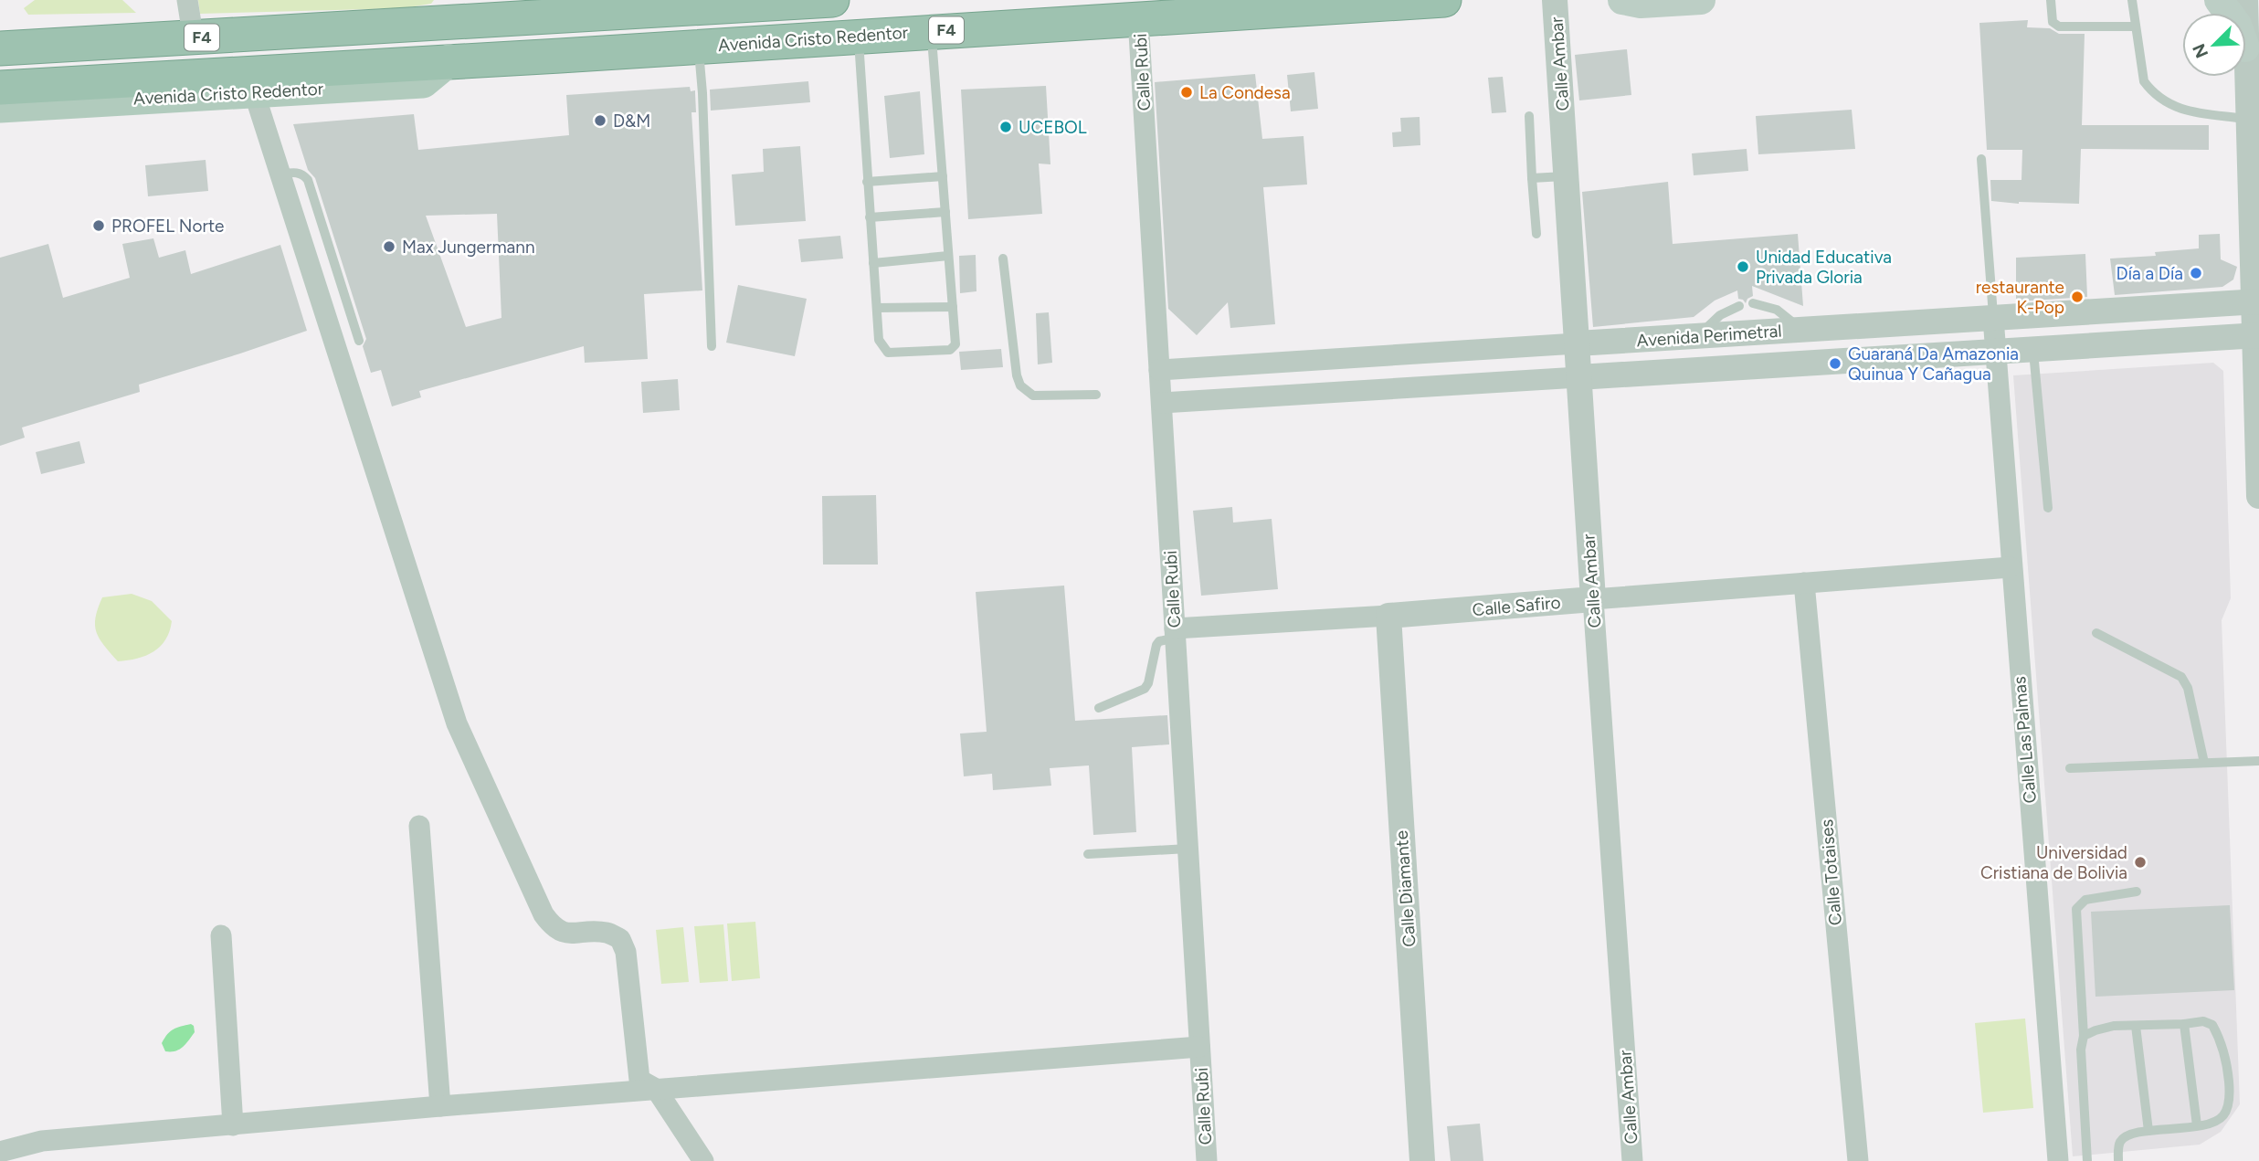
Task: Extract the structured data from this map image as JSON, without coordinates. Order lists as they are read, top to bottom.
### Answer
{
  "streets": {
    "highway": ["F4", "Avenida Cristo Redentor"],
    "street": [
      "Calle Ambar",
      "Calle Rubi",
      "Avenida Perimetral",
      "Calle Safiro",
      "Calle Las Palmas",
      "Calle Totaises",
      "Calle Diamante"
    ]
  },
  "crossings": [
    ["Avenida Cristo Redentor", "Calle Rubi"],
    ["Calle Ambar", "Avenida Perimetral"],
    ["Calle Ambar", "Calle Safiro"],
    ["Calle Rubi", "Avenida Perimetral"],
    ["Calle Rubi", "Calle Safiro"],
    ["Avenida Perimetral", "Calle Las Palmas"],
    ["Calle Safiro", "Calle Las Palmas"],
    ["Calle Safiro", "Calle Totaises"],
    ["Calle Safiro", "Calle Diamante"]
  ],
  "places": [
    "La Condesa",
    "D&M",
    "UCEBOL",
    "PROFEL Norte",
    "Max Jungermann",
    "Unidad Educativa Privada Gloria",
    "Día a Día",
    "restaurante K-Pop",
    "Guaraná Da Amazonia Quinua Y Cañagua",
    "Universidad Cristiana de Bolivia"
  ],
  "north": "bottom left"
}
